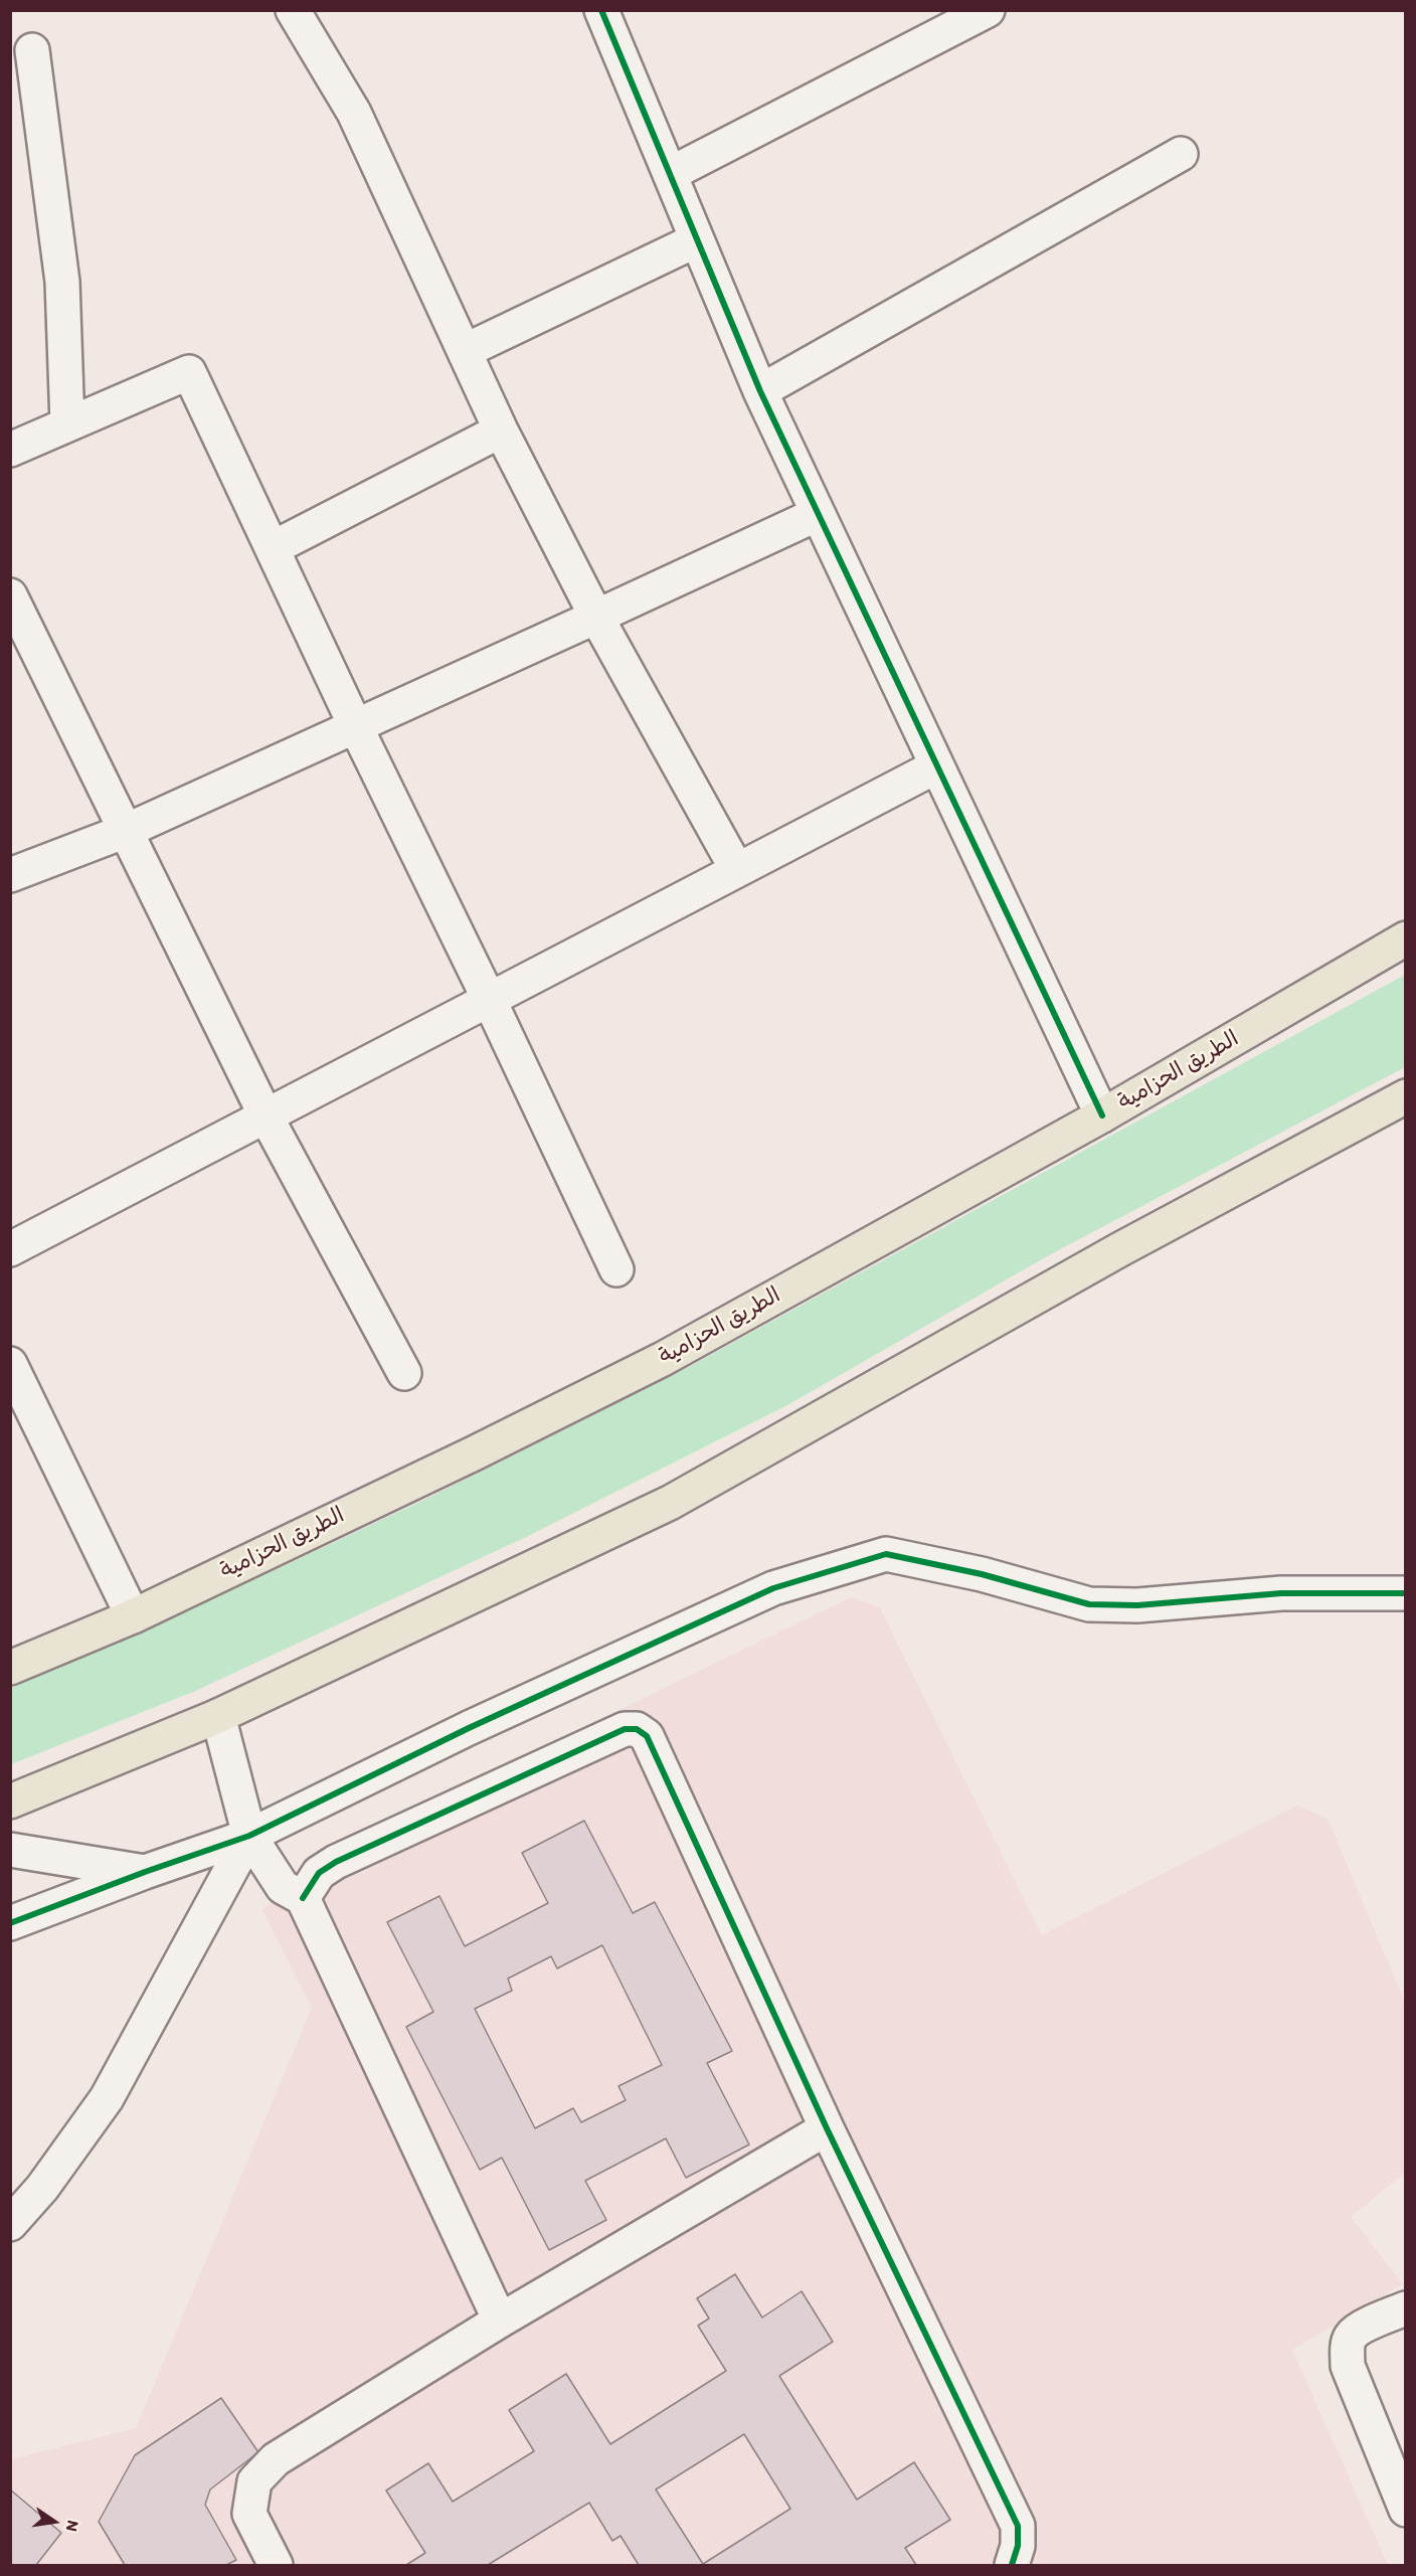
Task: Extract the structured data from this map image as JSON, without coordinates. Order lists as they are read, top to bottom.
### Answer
{
  "streets": {
    "highway": ["الطريق الحزامية"]
  },
  "north": "right"
}
